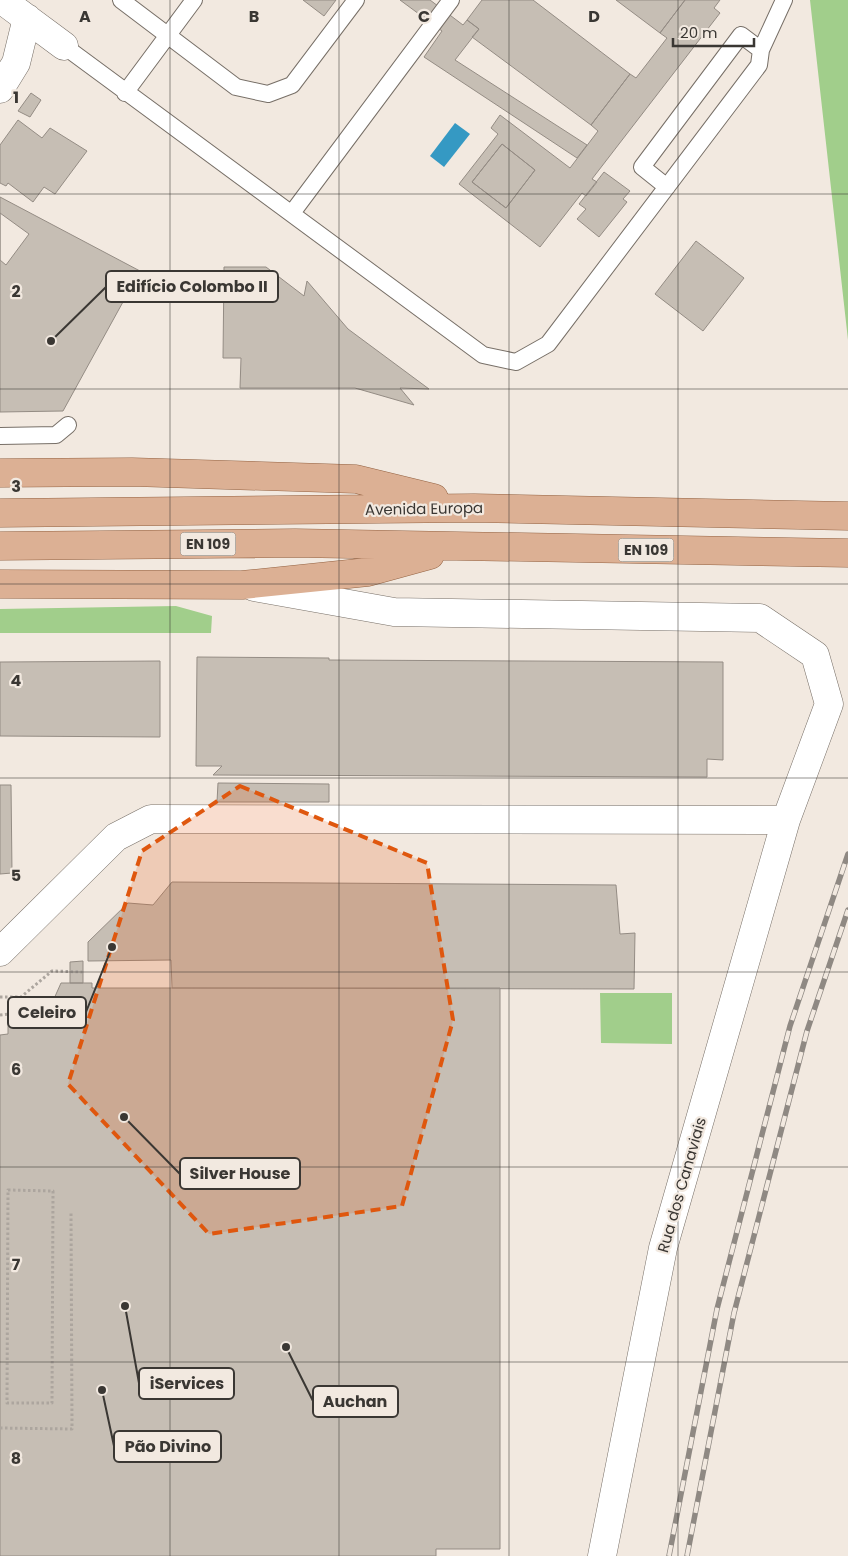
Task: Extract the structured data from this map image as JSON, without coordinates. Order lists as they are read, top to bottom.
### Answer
{
  "streets": {
    "main road": ["Avenida Europa", "EN 109"],
    "street": ["Rua dos Canaviais"]
  },
  "places": [
    "Edifício Colombo II",
    "Celeiro",
    "Silver House",
    "iServices",
    "Auchan",
    "Pão Divino"
  ],
  "scale_bar": "20 m",
  "grid": {
    "columns": [
      "A",
      "B",
      "C",
      "D"
    ],
    "rows": [
      "1",
      "2",
      "3",
      "4",
      "5",
      "6",
      "7",
      "8"
    ]
  }
}
